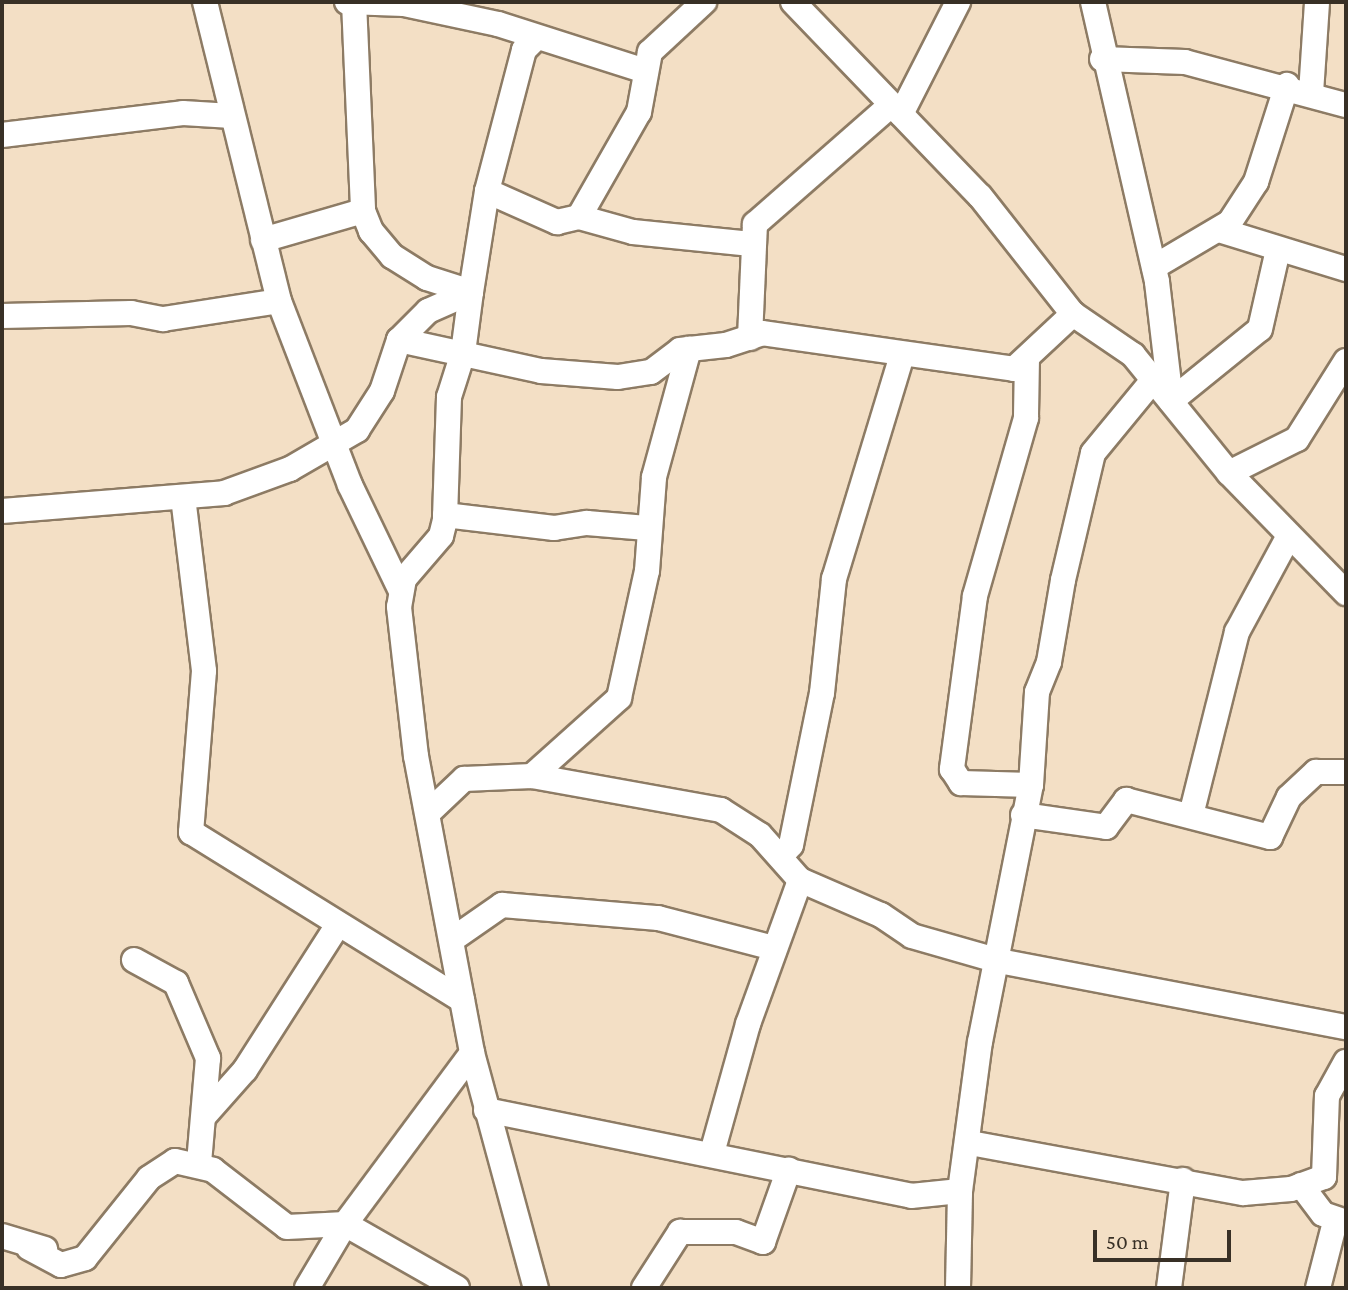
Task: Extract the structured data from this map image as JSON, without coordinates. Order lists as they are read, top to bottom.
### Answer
{
  "scale_bar": "50 m"
}
